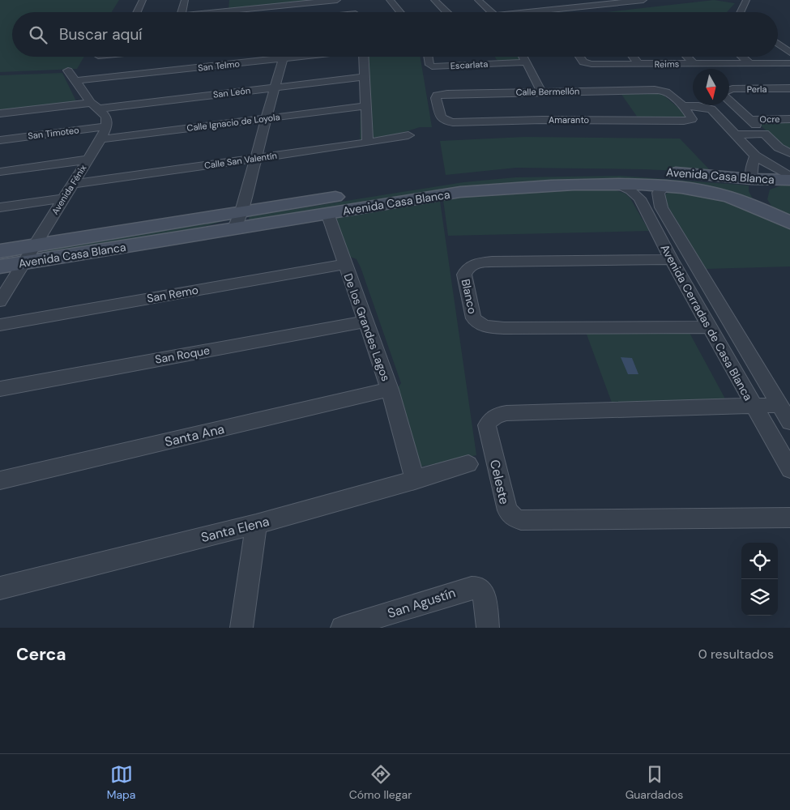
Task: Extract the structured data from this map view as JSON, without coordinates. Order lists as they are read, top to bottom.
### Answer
{
  "streets": {
    "street": [
      "Reims",
      "Escarlata",
      "San Telmo",
      "Perla",
      "Calle Bermellón",
      "San León",
      "Ocre",
      "Amaranto",
      "Calle Ignacio de Loyola",
      "San Timoteo",
      "Calle San Valentín",
      "Avenida Casa Blanca",
      "Avenida Fénix",
      "San Remo",
      "Blanco",
      "Avenida Cerradas de Casa Blanca",
      "De los Grandes Lagos",
      "San Roque",
      "Santa Ana",
      "Celeste",
      "Santa Elena",
      "San Agustín"
    ]
  },
  "crossings": [
    ["San Telmo", "San León"],
    ["Calle Bermellón", "Amaranto"],
    ["Calle Ignacio de Loyola", "Avenida Fénix"],
    ["San Timoteo", "Avenida Fénix"],
    ["Calle San Valentín", "Avenida Fénix"],
    ["Avenida Casa Blanca", "Avenida Fénix"],
    ["Avenida Casa Blanca", "Avenida Cerradas de Casa Blanca"],
    ["Avenida Casa Blanca", "De los Grandes Lagos"],
    ["San Remo", "De los Grandes Lagos"],
    ["Blanco", "Avenida Cerradas de Casa Blanca"],
    ["Avenida Cerradas de Casa Blanca", "Celeste"],
    ["De los Grandes Lagos", "San Roque"],
    ["De los Grandes Lagos", "Santa Ana"],
    ["De los Grandes Lagos", "Santa Elena"]
  ],
  "north": "bottom",
  "page": {
    "search": "Buscar aquí",
    "heading": ["Cerca", "0 resultados"],
    "nav": ["Mapa", "Cómo llegar", "Guardados"]
  }
}
